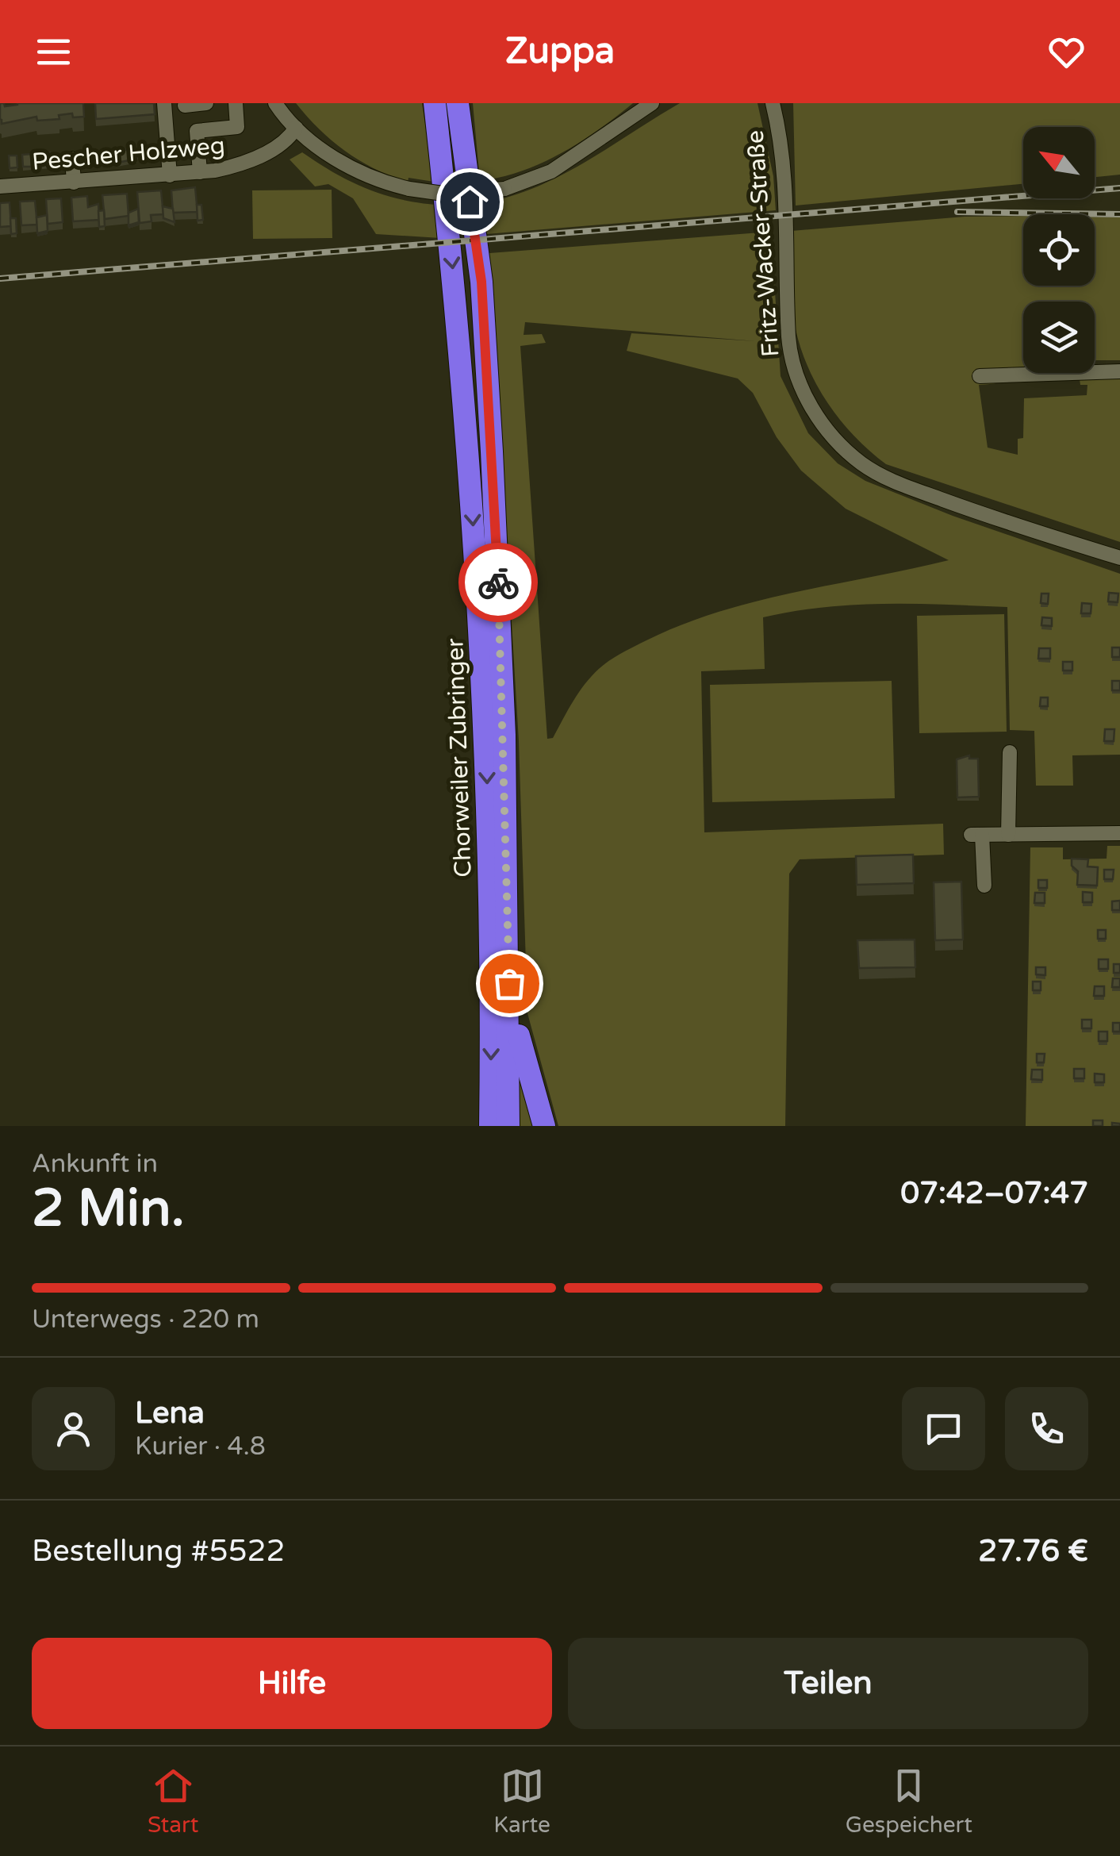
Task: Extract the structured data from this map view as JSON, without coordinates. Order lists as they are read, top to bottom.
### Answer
{
  "streets": {
    "highway": ["Chorweiler Zubringer"],
    "street": ["Pescher Holzweg", "Fritz-Wacker-Straße"]
  },
  "north": "top left",
  "page": {
    "header": "Zuppa",
    "heading": ["2 Min.", "Ankunft in", "07:42–07:47"],
    "panel": [
      "Lena",
      "Kurier · 4.8",
      "Bestellung #5522",
      "27.76 €"
    ],
    "bar": "Unterwegs · 220 m",
    "buttons": ["Hilfe", "Teilen"],
    "tabs": ["Start", "Karte", "Gespeichert"]
  }
}
